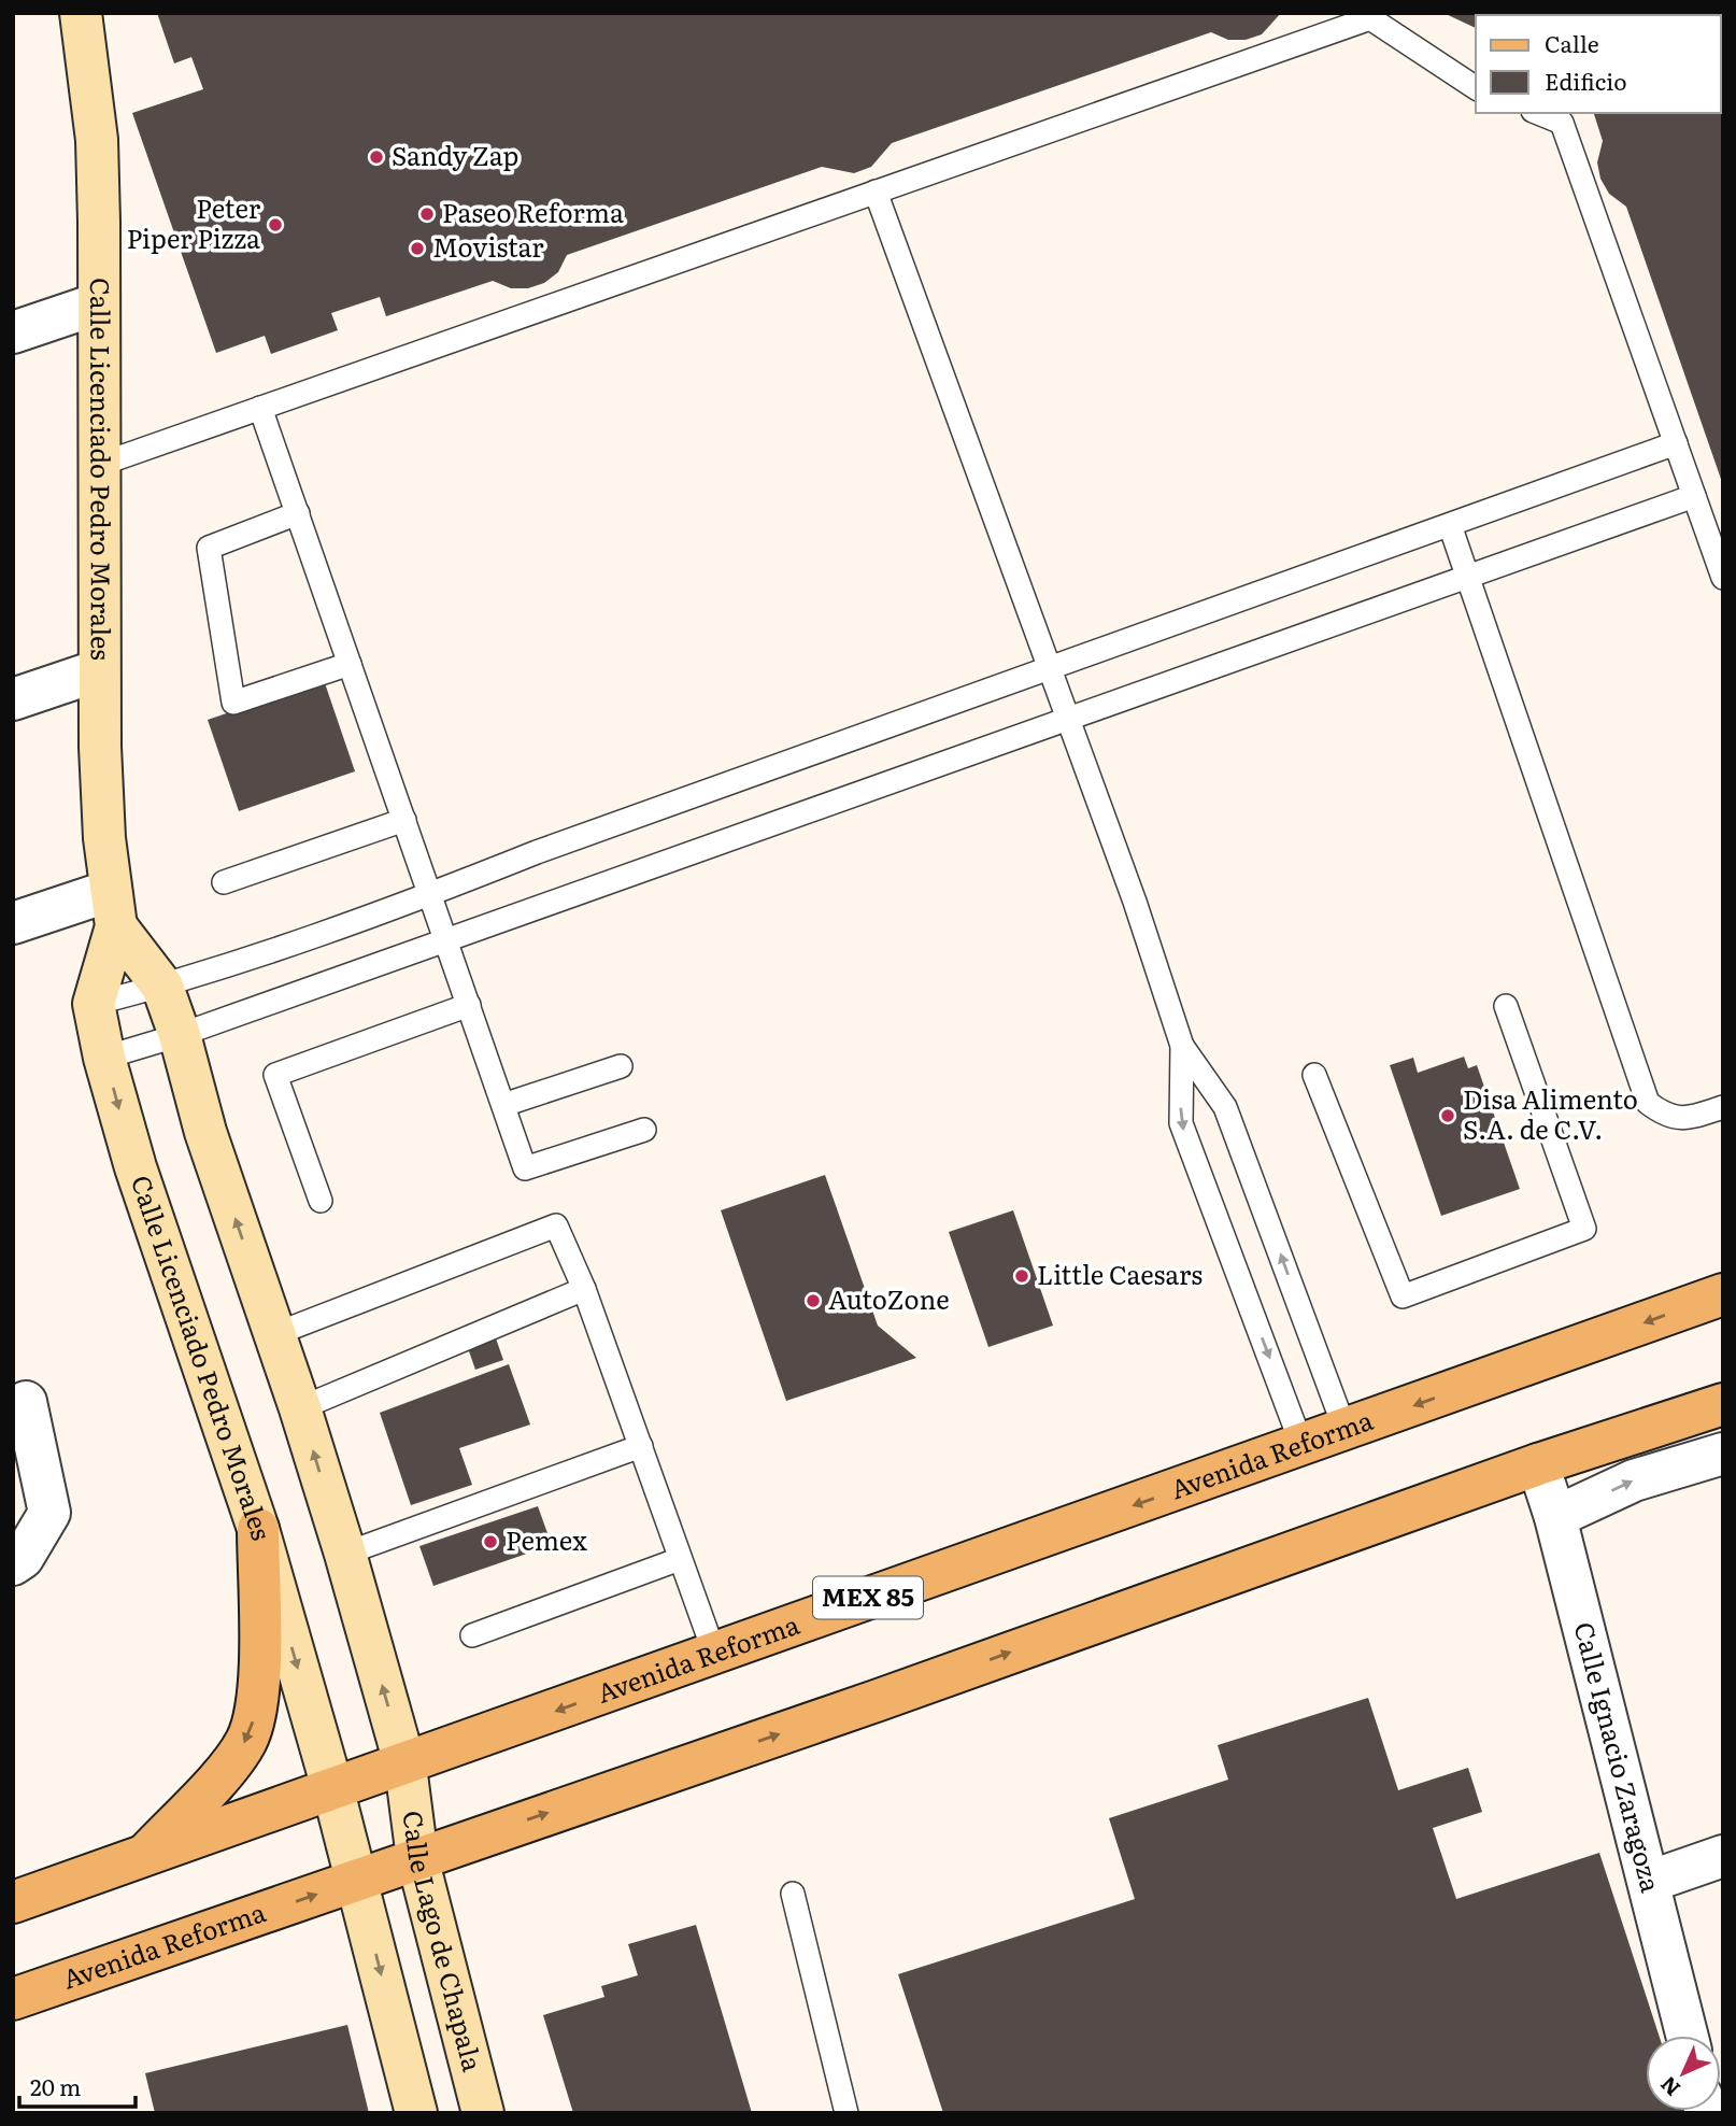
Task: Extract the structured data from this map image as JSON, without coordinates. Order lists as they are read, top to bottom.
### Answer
{
  "streets": {
    "main road": ["Avenida Reforma", "MEX 85"],
    "street": ["Calle Licenciado Pedro Morales", "Calle Ignacio Zaragoza", "Calle Lago de Chapala"]
  },
  "crossings": [
    ["Calle Licenciado Pedro Morales", "Avenida Reforma"],
    ["Avenida Reforma", "Calle Ignacio Zaragoza"],
    ["Avenida Reforma", "Calle Lago de Chapala"]
  ],
  "places": [
    "Sandy Zap",
    "Paseo Reforma",
    "Peter Piper Pizza",
    "Movistar",
    "Disa Alimento S.A. de C.V.",
    "Little Caesars",
    "AutoZone",
    "Pemex"
  ],
  "legend": ["Calle", "Edificio"],
  "scale_bar": "20 m",
  "north": "bottom left"
}
